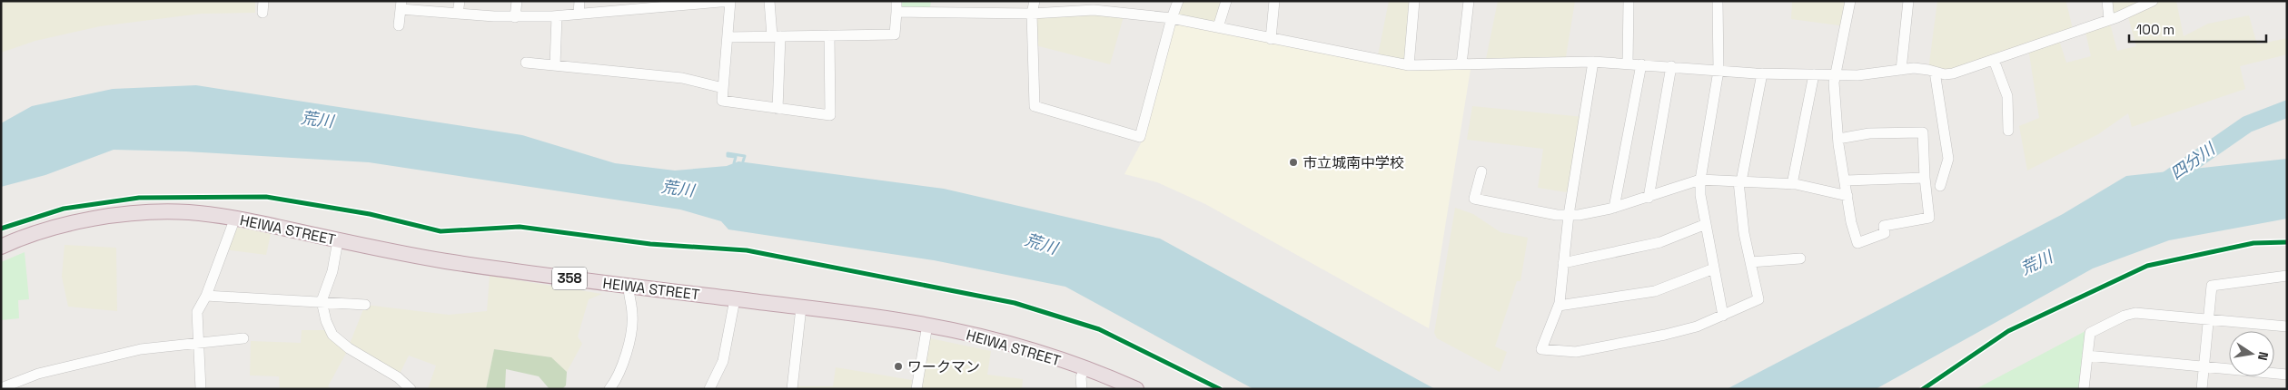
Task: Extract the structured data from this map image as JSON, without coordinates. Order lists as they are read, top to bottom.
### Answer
{
  "streets": {
    "highway": ["HEIWA STREET", "358"]
  },
  "water": ["荒川", "四分川"],
  "places": ["市立城南中学校", "ワークマン"],
  "scale_bar": "100 m",
  "north": "right"
}
